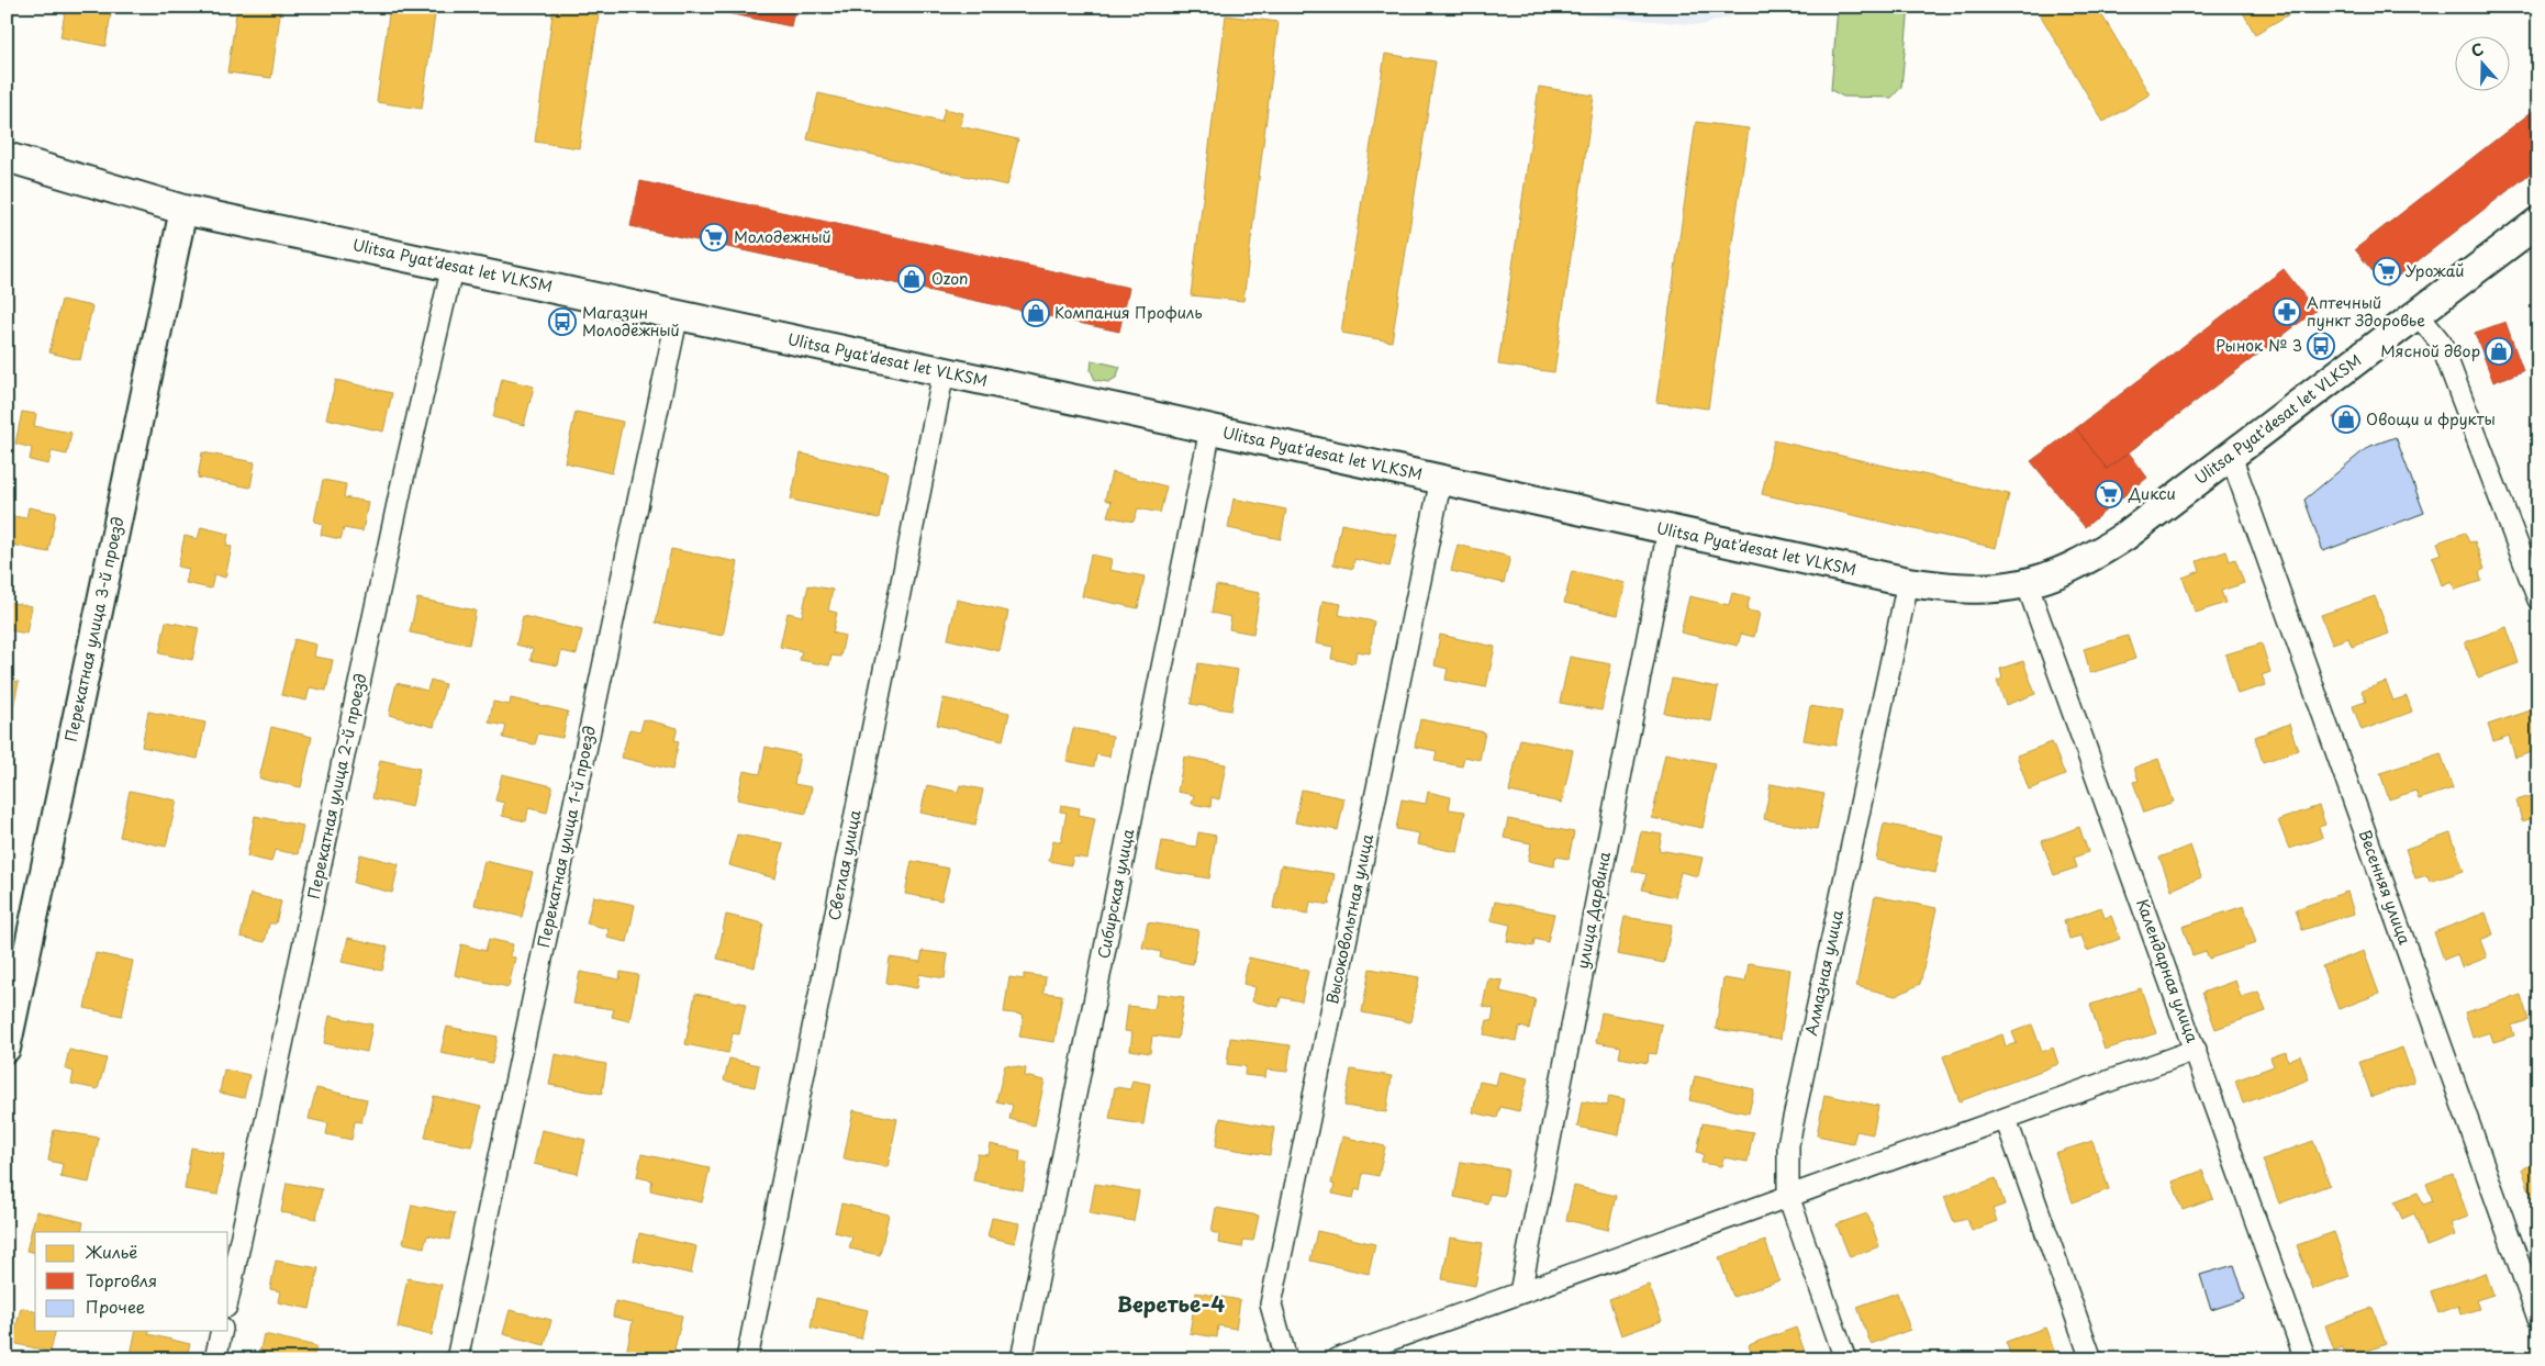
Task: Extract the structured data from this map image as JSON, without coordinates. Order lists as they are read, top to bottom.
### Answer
{
  "streets": {
    "main road": ["Ulitsa Pyat'desat let VLKSM"],
    "street": [
      "Перекатная улица 3-й проезд",
      "Перекатная улица 2-й проезд",
      "Перекатная улица 1-й проезд",
      "Светлая улица",
      "Весенняя улица",
      "Сибирская улица",
      "улица Дарвина",
      "Высоковольтная улица",
      "Календарная улица",
      "Алмазная улица"
    ]
  },
  "crossings": [
    ["Ulitsa Pyat'desat let VLKSM", "Перекатная улица 3-й проезд"],
    ["Ulitsa Pyat'desat let VLKSM", "Перекатная улица 2-й проезд"],
    ["Ulitsa Pyat'desat let VLKSM", "Перекатная улица 1-й проезд"],
    ["Ulitsa Pyat'desat let VLKSM", "Светлая улица"],
    ["Ulitsa Pyat'desat let VLKSM", "Весенняя улица"],
    ["Ulitsa Pyat'desat let VLKSM", "Сибирская улица"],
    ["Ulitsa Pyat'desat let VLKSM", "улица Дарвина"],
    ["Ulitsa Pyat'desat let VLKSM", "Высоковольтная улица"],
    ["Ulitsa Pyat'desat let VLKSM", "Календарная улица"],
    ["Ulitsa Pyat'desat let VLKSM", "Алмазная улица"]
  ],
  "districts": ["Веретье-4"],
  "places": {
    "supermarket": ["Молодежный", "Урожай", "Дикси"],
    "shop": [
      "Ozon",
      "Компания Профиль",
      "Мясной двор",
      "Овощи и фрукты"
    ],
    "pharmacy": ["Аптечный пункт Здоровье"],
    "bus stop": ["Магазин Молодёжный", "Рынок № 3"]
  },
  "legend": ["Жильё", "Торговля", "Прочее"],
  "north": "top"
}
